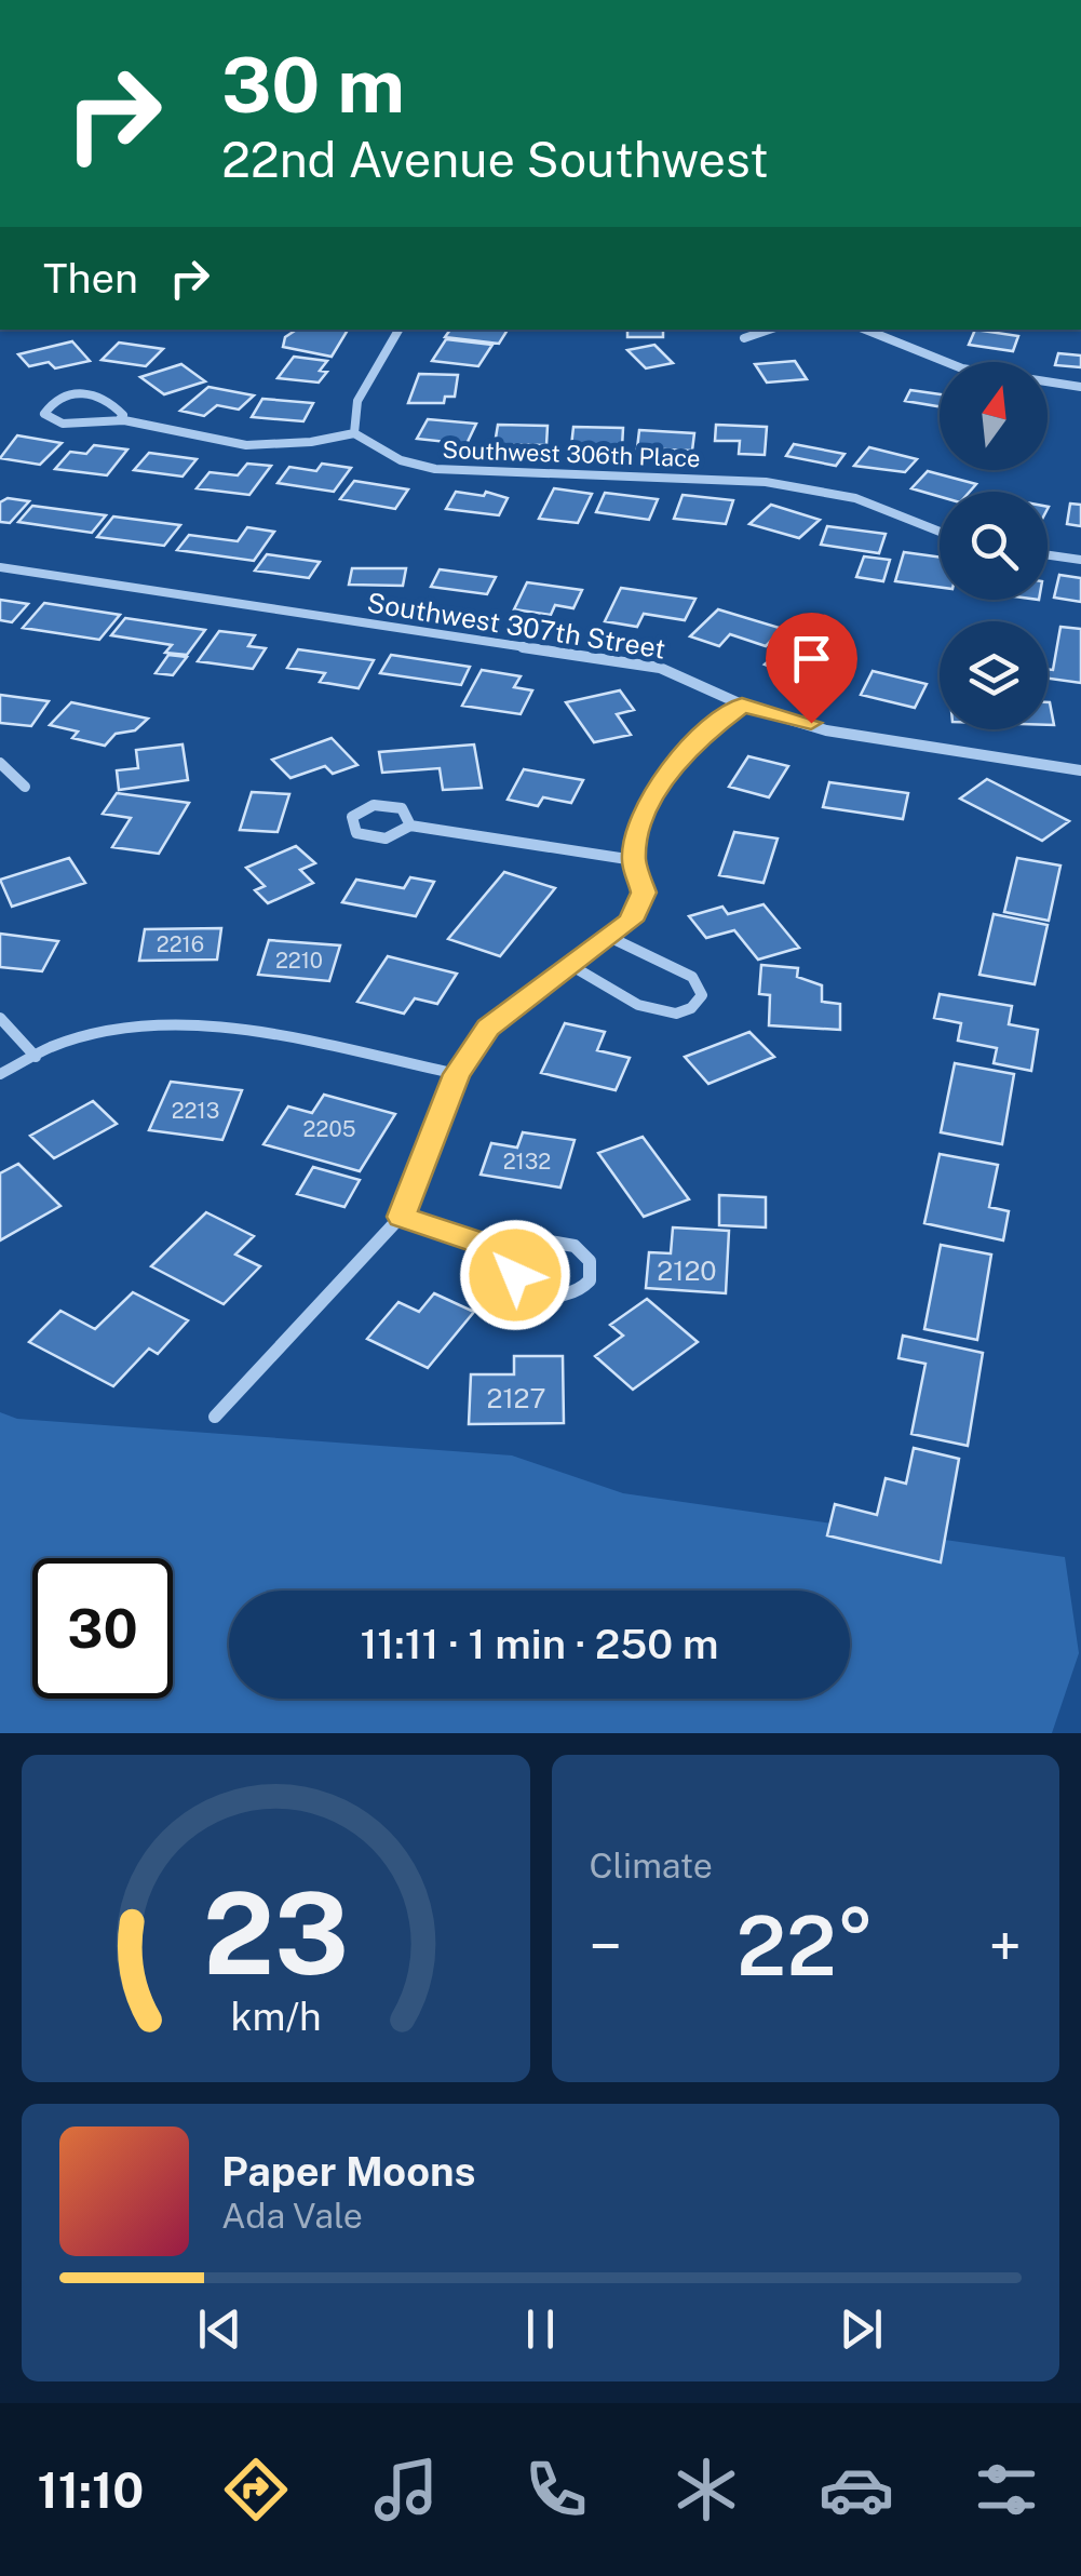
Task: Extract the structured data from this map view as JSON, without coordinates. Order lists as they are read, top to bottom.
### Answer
{
  "streets": {
    "street": ["Southwest 306th Place", "Southwest 307th Street"]
  },
  "house_numbers": [
    "2216",
    "2210",
    "2213",
    "2205",
    "2132",
    "2120",
    "2127"
  ],
  "north": "top",
  "page": {
    "turn": ["30 m", "22nd Avenue Southwest"],
    "then": "Then",
    "limit": "30",
    "trip": "11:11 · 1 min · 250 m",
    "tile": "Climate",
    "heat": ["−", "22°", "+"],
    "song": ["Paper Moons", "Ada Vale"],
    "tabs": "11:10",
    "gauge": ["23", "km/h"]
  }
}
